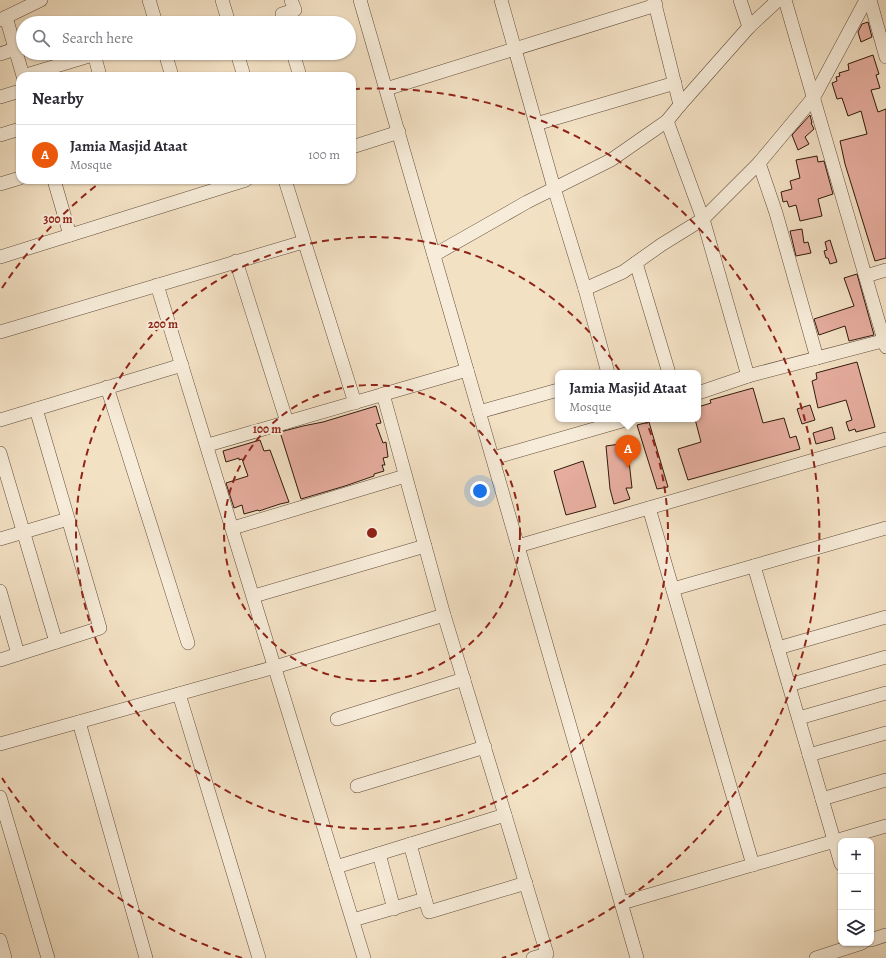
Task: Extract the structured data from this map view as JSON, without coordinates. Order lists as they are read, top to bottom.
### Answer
{
  "page": {
    "search": "Search here",
    "heading": "Nearby",
    "list": [
      {
        "mark": "A",
        "name": "Jamia Masjid Ataat",
        "note": "Mosque",
        "value": "100 m"
      }
    ],
    "popup": ["Jamia Masjid Ataat", "Mosque"],
    "pins": "A",
    "map_buttons": ["+", "−"]
  },
  "rings": ["300 m", "200 m", "100 m"]
}
